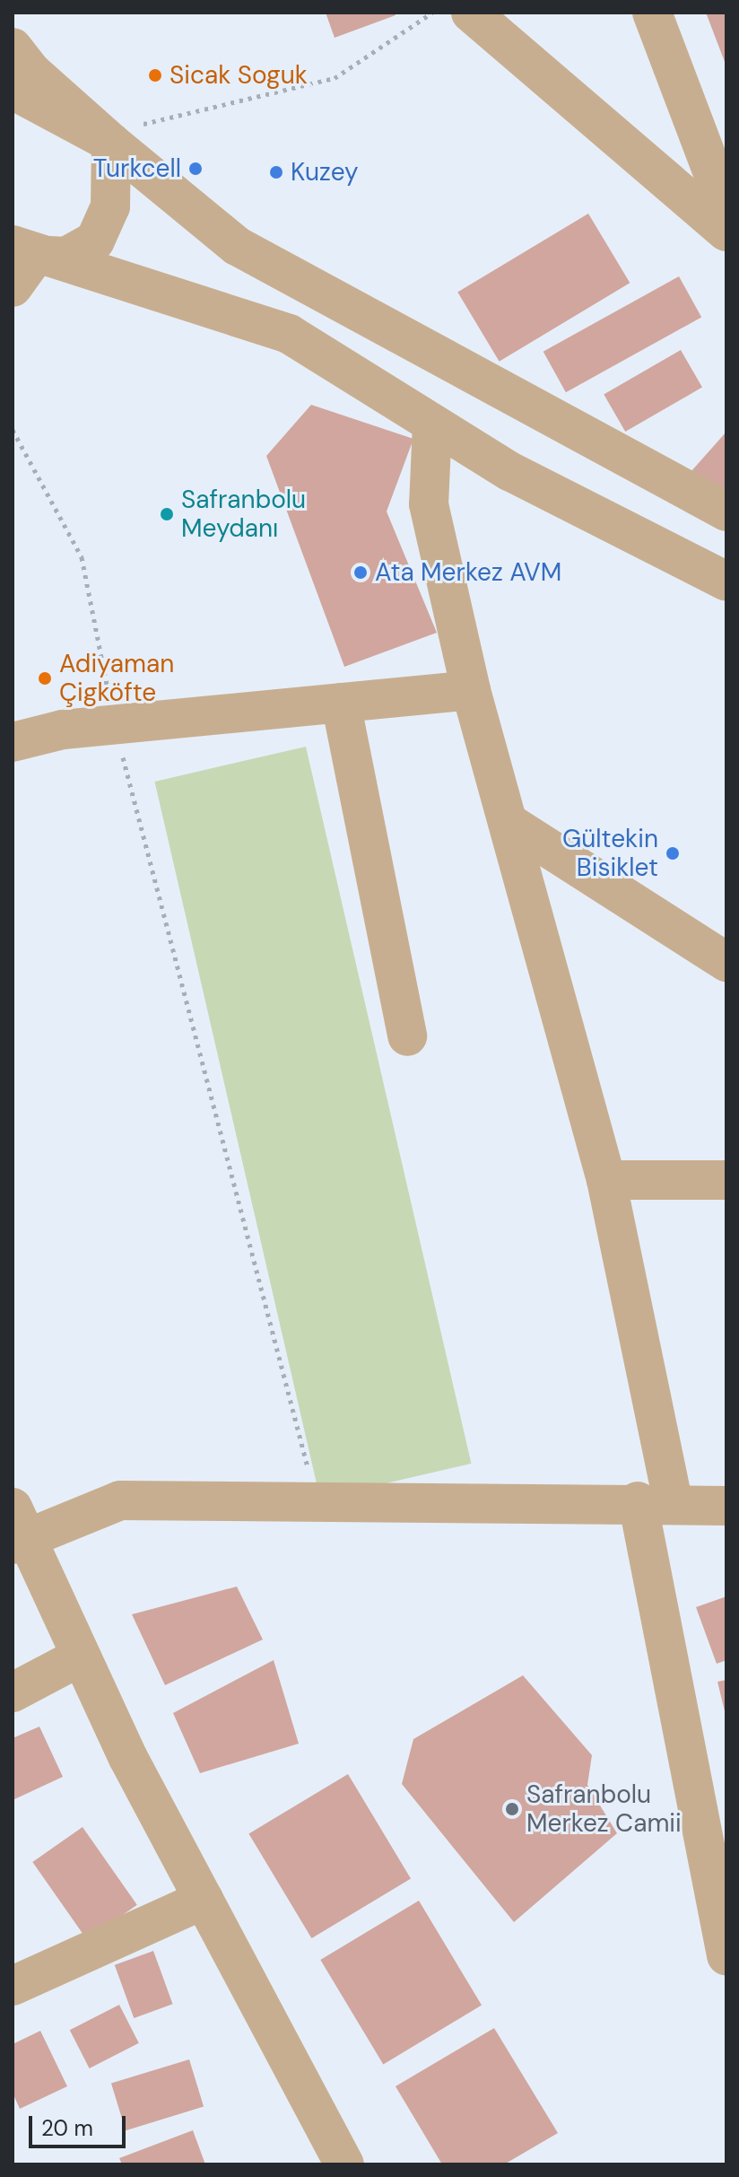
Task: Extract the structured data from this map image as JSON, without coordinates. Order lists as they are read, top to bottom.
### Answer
{
  "places": [
    "Sicak Soguk",
    "Turkcell",
    "Kuzey",
    "Safranbolu Meydanı",
    "Ata Merkez AVM",
    "Adiyaman Çigköfte",
    "Gültekin Bisiklet",
    "Safranbolu Merkez Camii"
  ],
  "scale_bar": "20 m"
}
